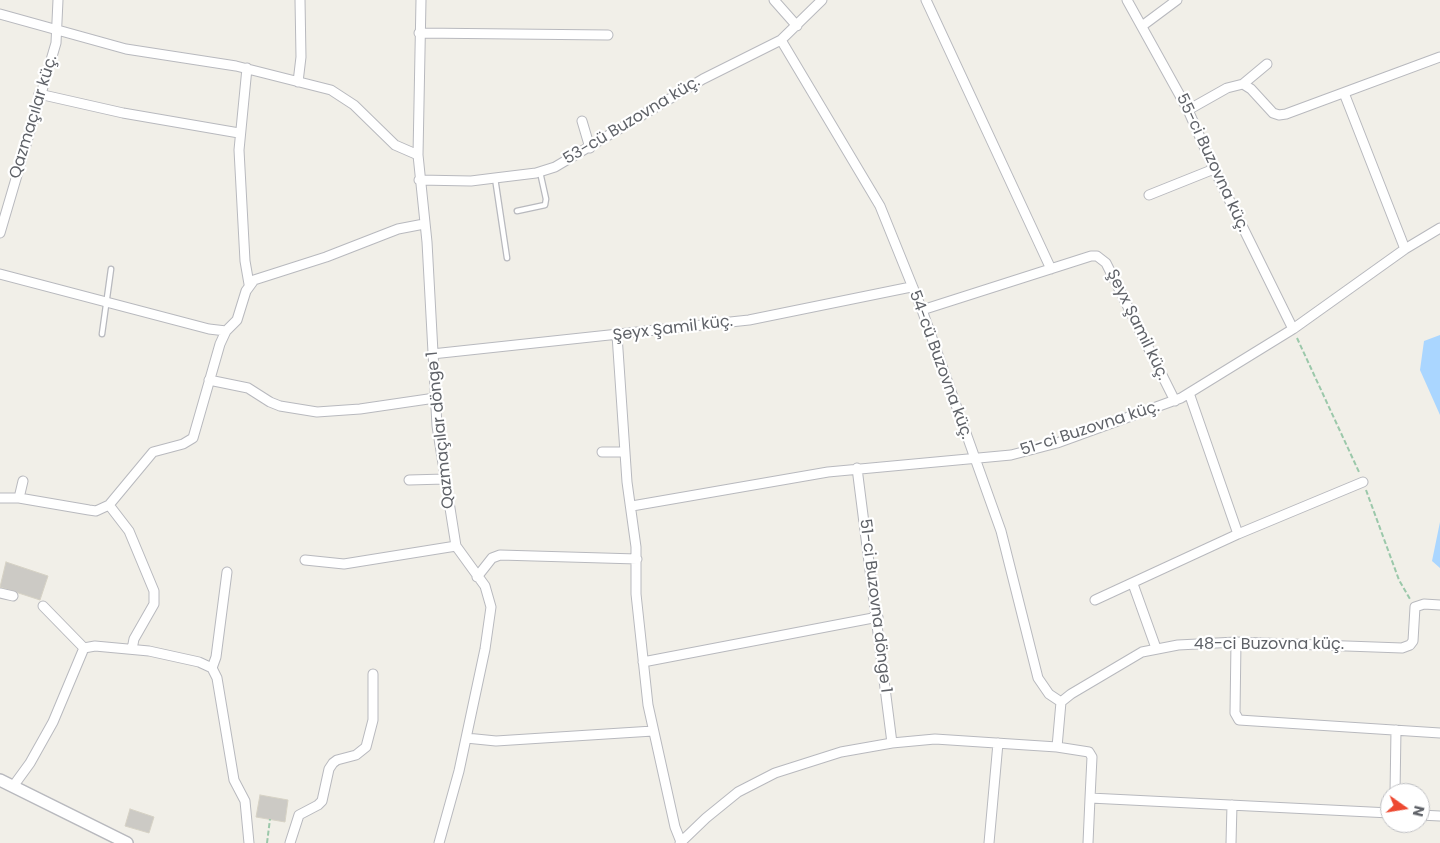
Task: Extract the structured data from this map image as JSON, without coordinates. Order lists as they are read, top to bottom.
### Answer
{
  "streets": {
    "street": [
      "Qazmaçılar küç.",
      "53-cü Buzovna küç.",
      "55-ci Buzovna küç.",
      "Şeyx Şamil küç.",
      "54-cü Buzovna küç.",
      "51-ci Buzovna küç.",
      "Qazmaçılar döngə 1",
      "51-ci Buzovna döngə 1",
      "48-ci Buzovna küç."
    ]
  },
  "crossings": [
    ["53-cü Buzovna küç.", "54-cü Buzovna küç."],
    ["53-cü Buzovna küç.", "Qazmaçılar döngə 1"],
    ["55-ci Buzovna küç.", "51-ci Buzovna küç."],
    ["Şeyx Şamil küç.", "54-cü Buzovna küç."],
    ["Şeyx Şamil küç.", "51-ci Buzovna küç."],
    ["Şeyx Şamil küç.", "Qazmaçılar döngə 1"],
    ["54-cü Buzovna küç.", "51-ci Buzovna küç."],
    ["54-cü Buzovna küç.", "48-ci Buzovna küç."],
    ["51-ci Buzovna küç.", "51-ci Buzovna döngə 1"]
  ],
  "north": "right"
}
